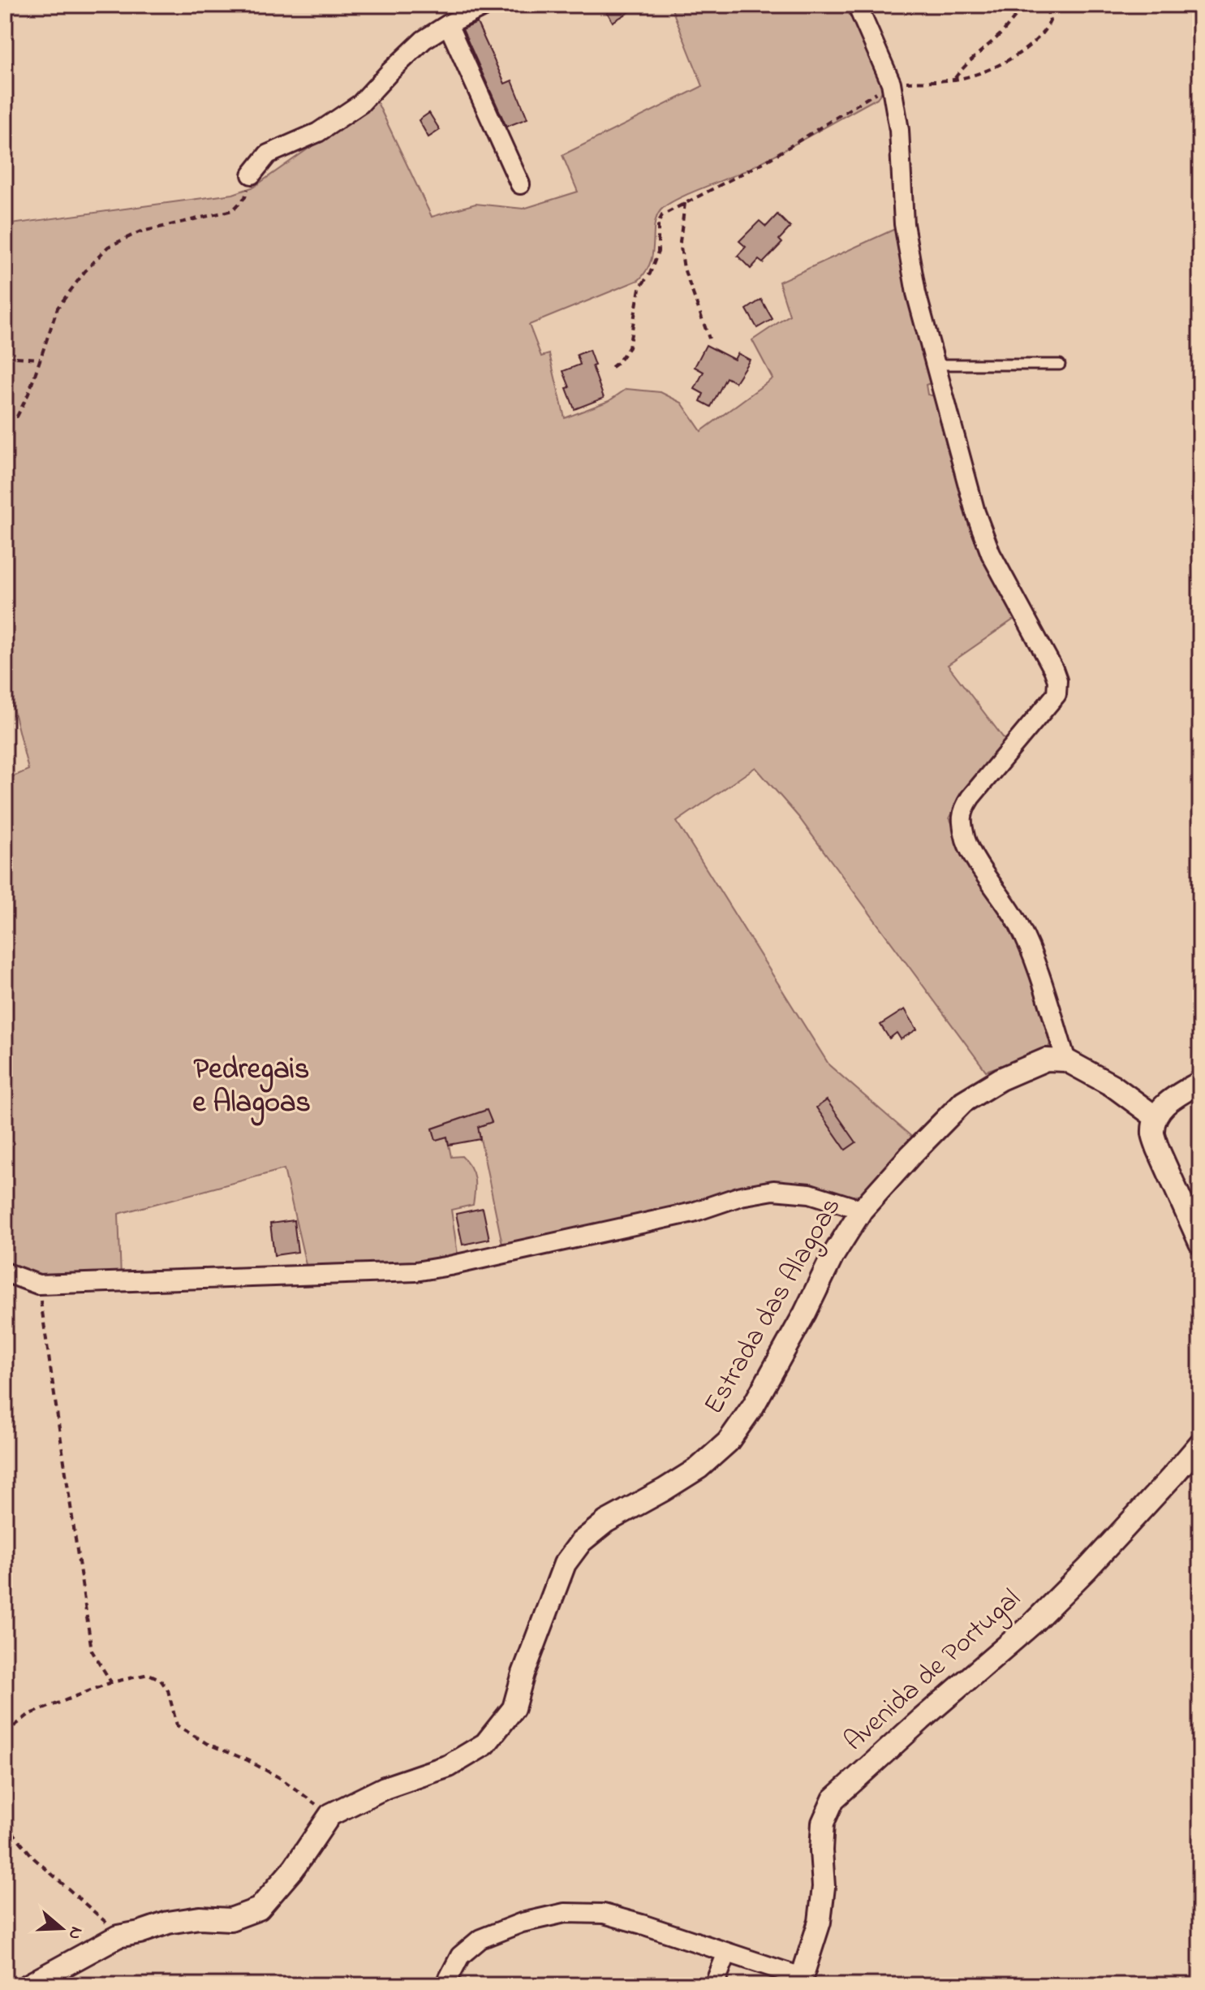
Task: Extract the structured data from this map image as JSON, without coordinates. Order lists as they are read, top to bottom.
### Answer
{
  "streets": {
    "street": ["Estrada das Alagoas", "Avenida de Portugal"]
  },
  "districts": ["Pedregais e Alagoas"],
  "north": "right"
}
